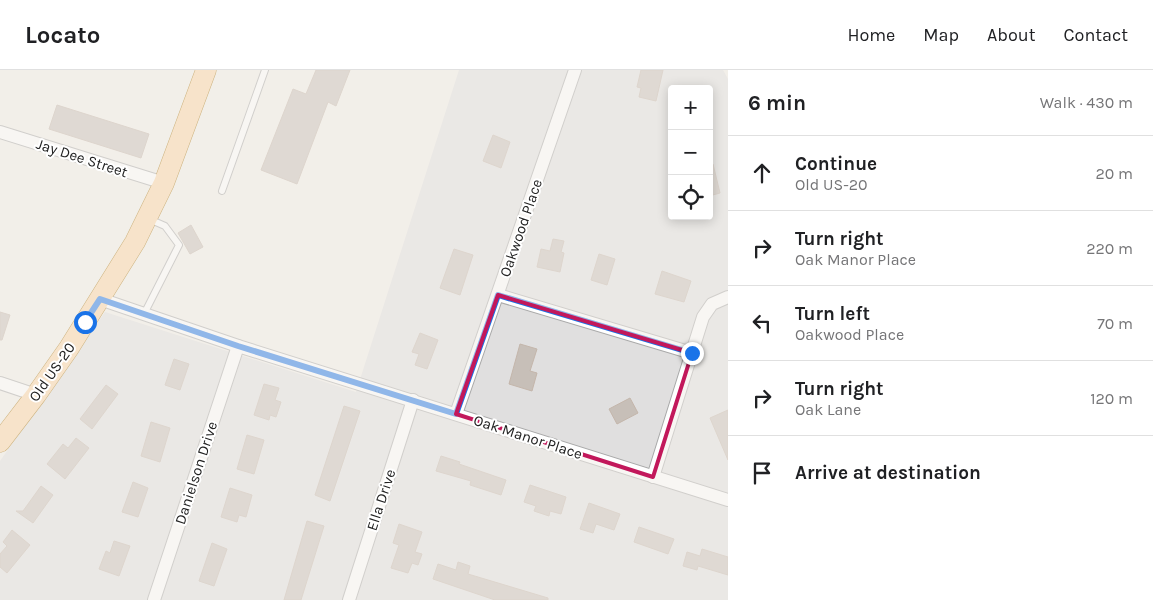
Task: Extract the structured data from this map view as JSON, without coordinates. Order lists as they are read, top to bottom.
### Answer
{
  "streets": {
    "main road": ["Old US-20"],
    "street": [
      "Jay Dee Street",
      "Oakwood Place",
      "Oak Manor Place",
      "Danielson Drive",
      "Ella Drive"
    ]
  },
  "crossings": [
    ["Jay Dee Street", "Old US-20"],
    ["Oakwood Place", "Oak Manor Place"],
    ["Old US-20", "Oak Manor Place"],
    ["Oak Manor Place", "Danielson Drive"],
    ["Oak Manor Place", "Ella Drive"]
  ],
  "page": {
    "header": "Locato",
    "nav": [
      "Home",
      "Map",
      "About",
      "Contact"
    ],
    "heading": ["6 min", "Walk · 430 m"],
    "map_buttons": ["+", "−"],
    "list": [
      ["Continue", "Old US-20", "20 m"],
      ["Turn right", "Oak Manor Place", "220 m"],
      ["Turn left", "Oakwood Place", "70 m"],
      ["Turn right", "Oak Lane", "120 m"],
      "Arrive at destination"
    ]
  }
}
